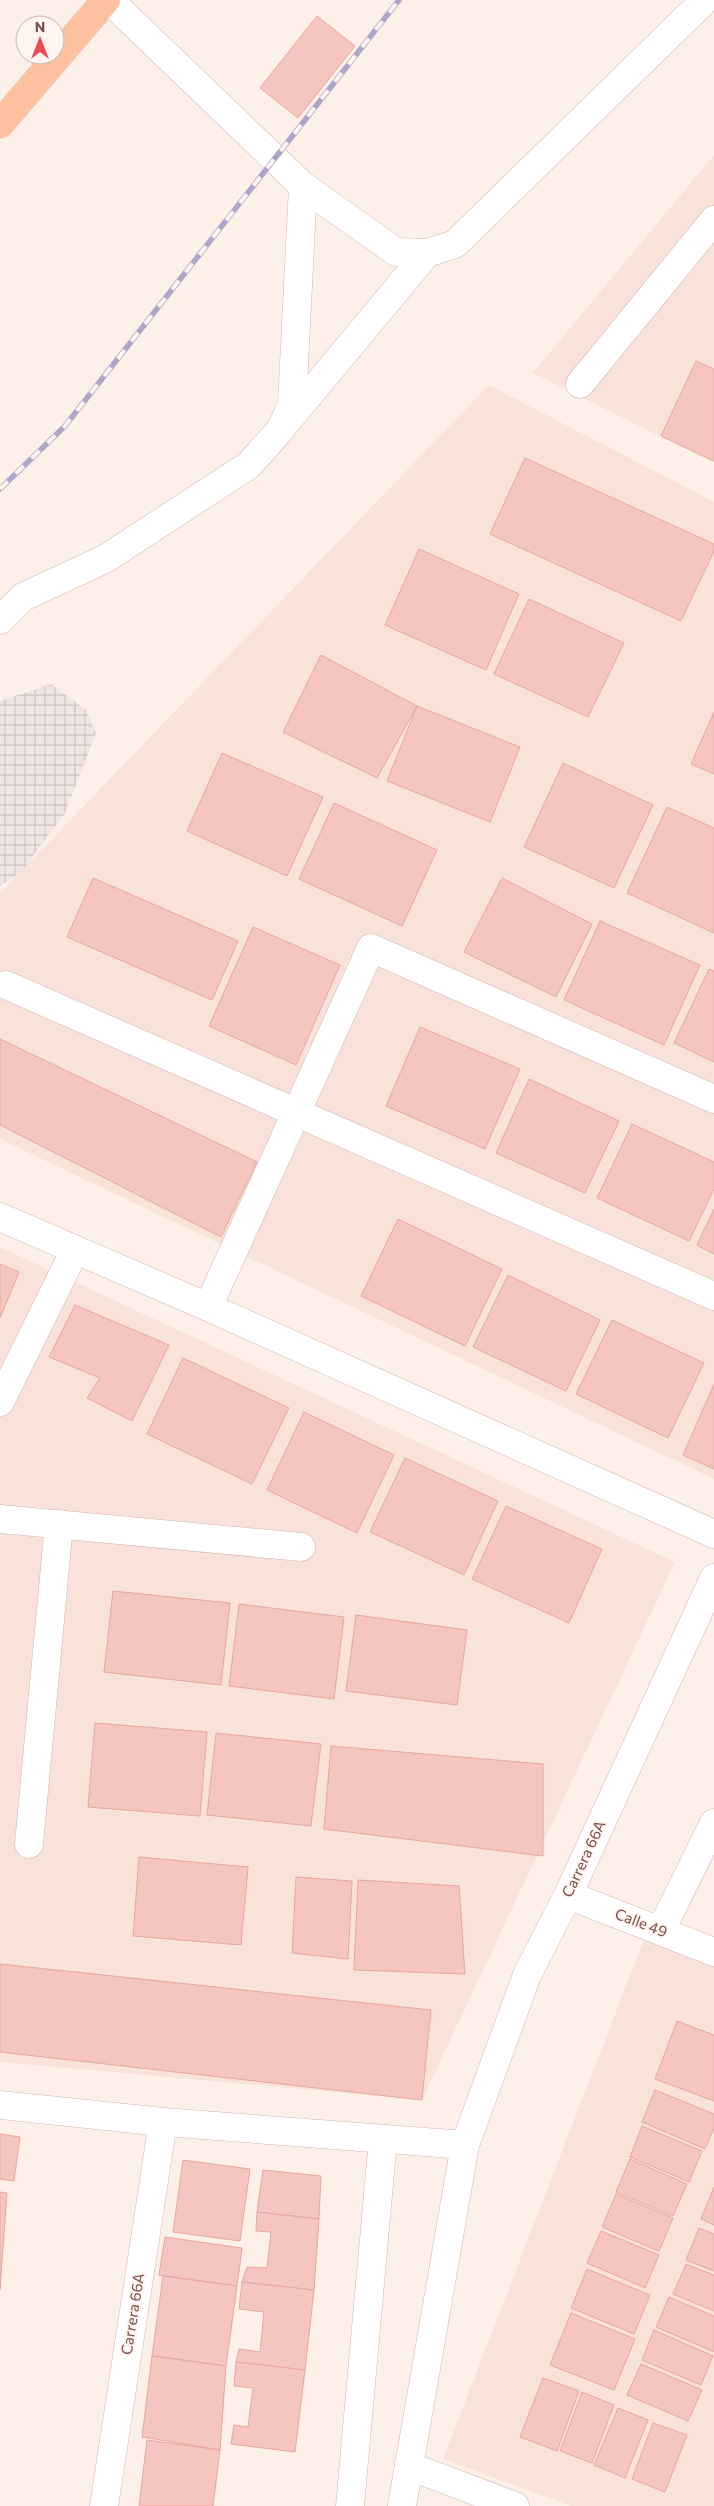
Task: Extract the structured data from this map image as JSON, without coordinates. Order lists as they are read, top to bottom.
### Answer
{
  "streets": {
    "street": ["Carrera 66A", "Calle 49"]
  },
  "crossings": [
    ["Carrera 66A", "Calle 49"]
  ],
  "north": "top"
}
